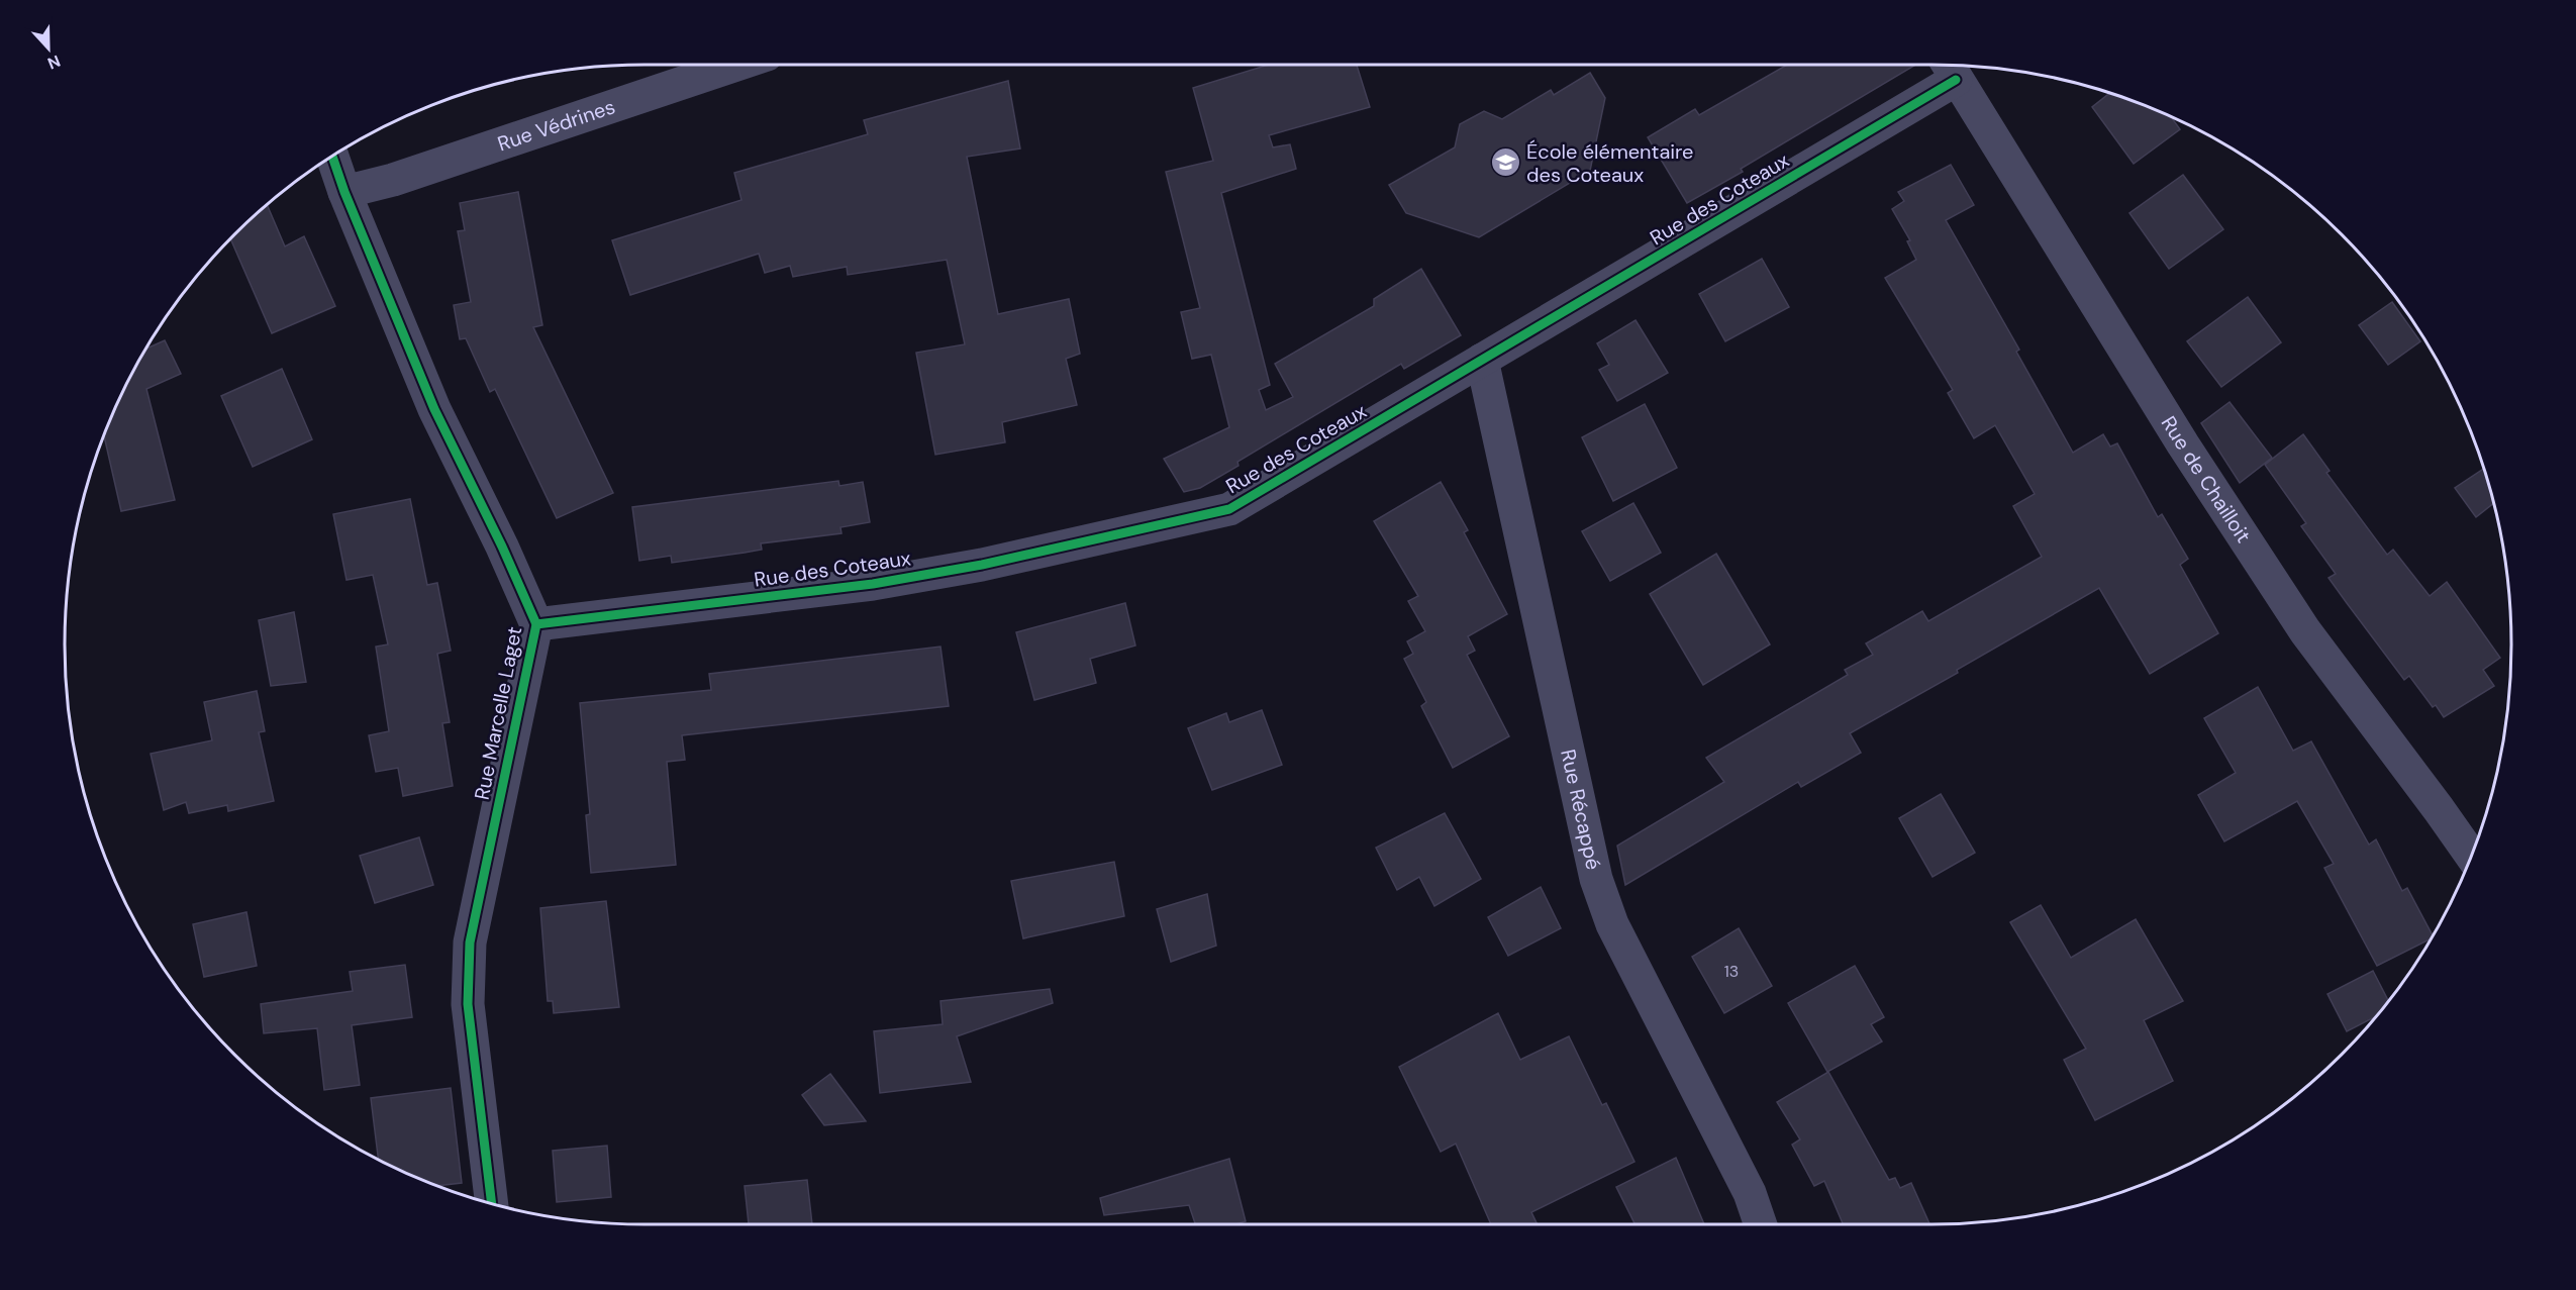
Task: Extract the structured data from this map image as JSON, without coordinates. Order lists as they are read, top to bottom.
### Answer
{
  "streets": {
    "street": [
      "Rue Védrines",
      "Rue des Coteaux",
      "Rue de Chailloit",
      "Rue Marcelle Laget",
      "Rue Récappé"
    ]
  },
  "crossings": [
    ["Rue Védrines", "Rue Marcelle Laget"],
    ["Rue des Coteaux", "Rue de Chailloit"],
    ["Rue des Coteaux", "Rue Marcelle Laget"],
    ["Rue des Coteaux", "Rue Récappé"]
  ],
  "places": {
    "school or university": ["École élémentaire des Coteaux"]
  },
  "house_numbers": ["13"],
  "north": "bottom"
}
